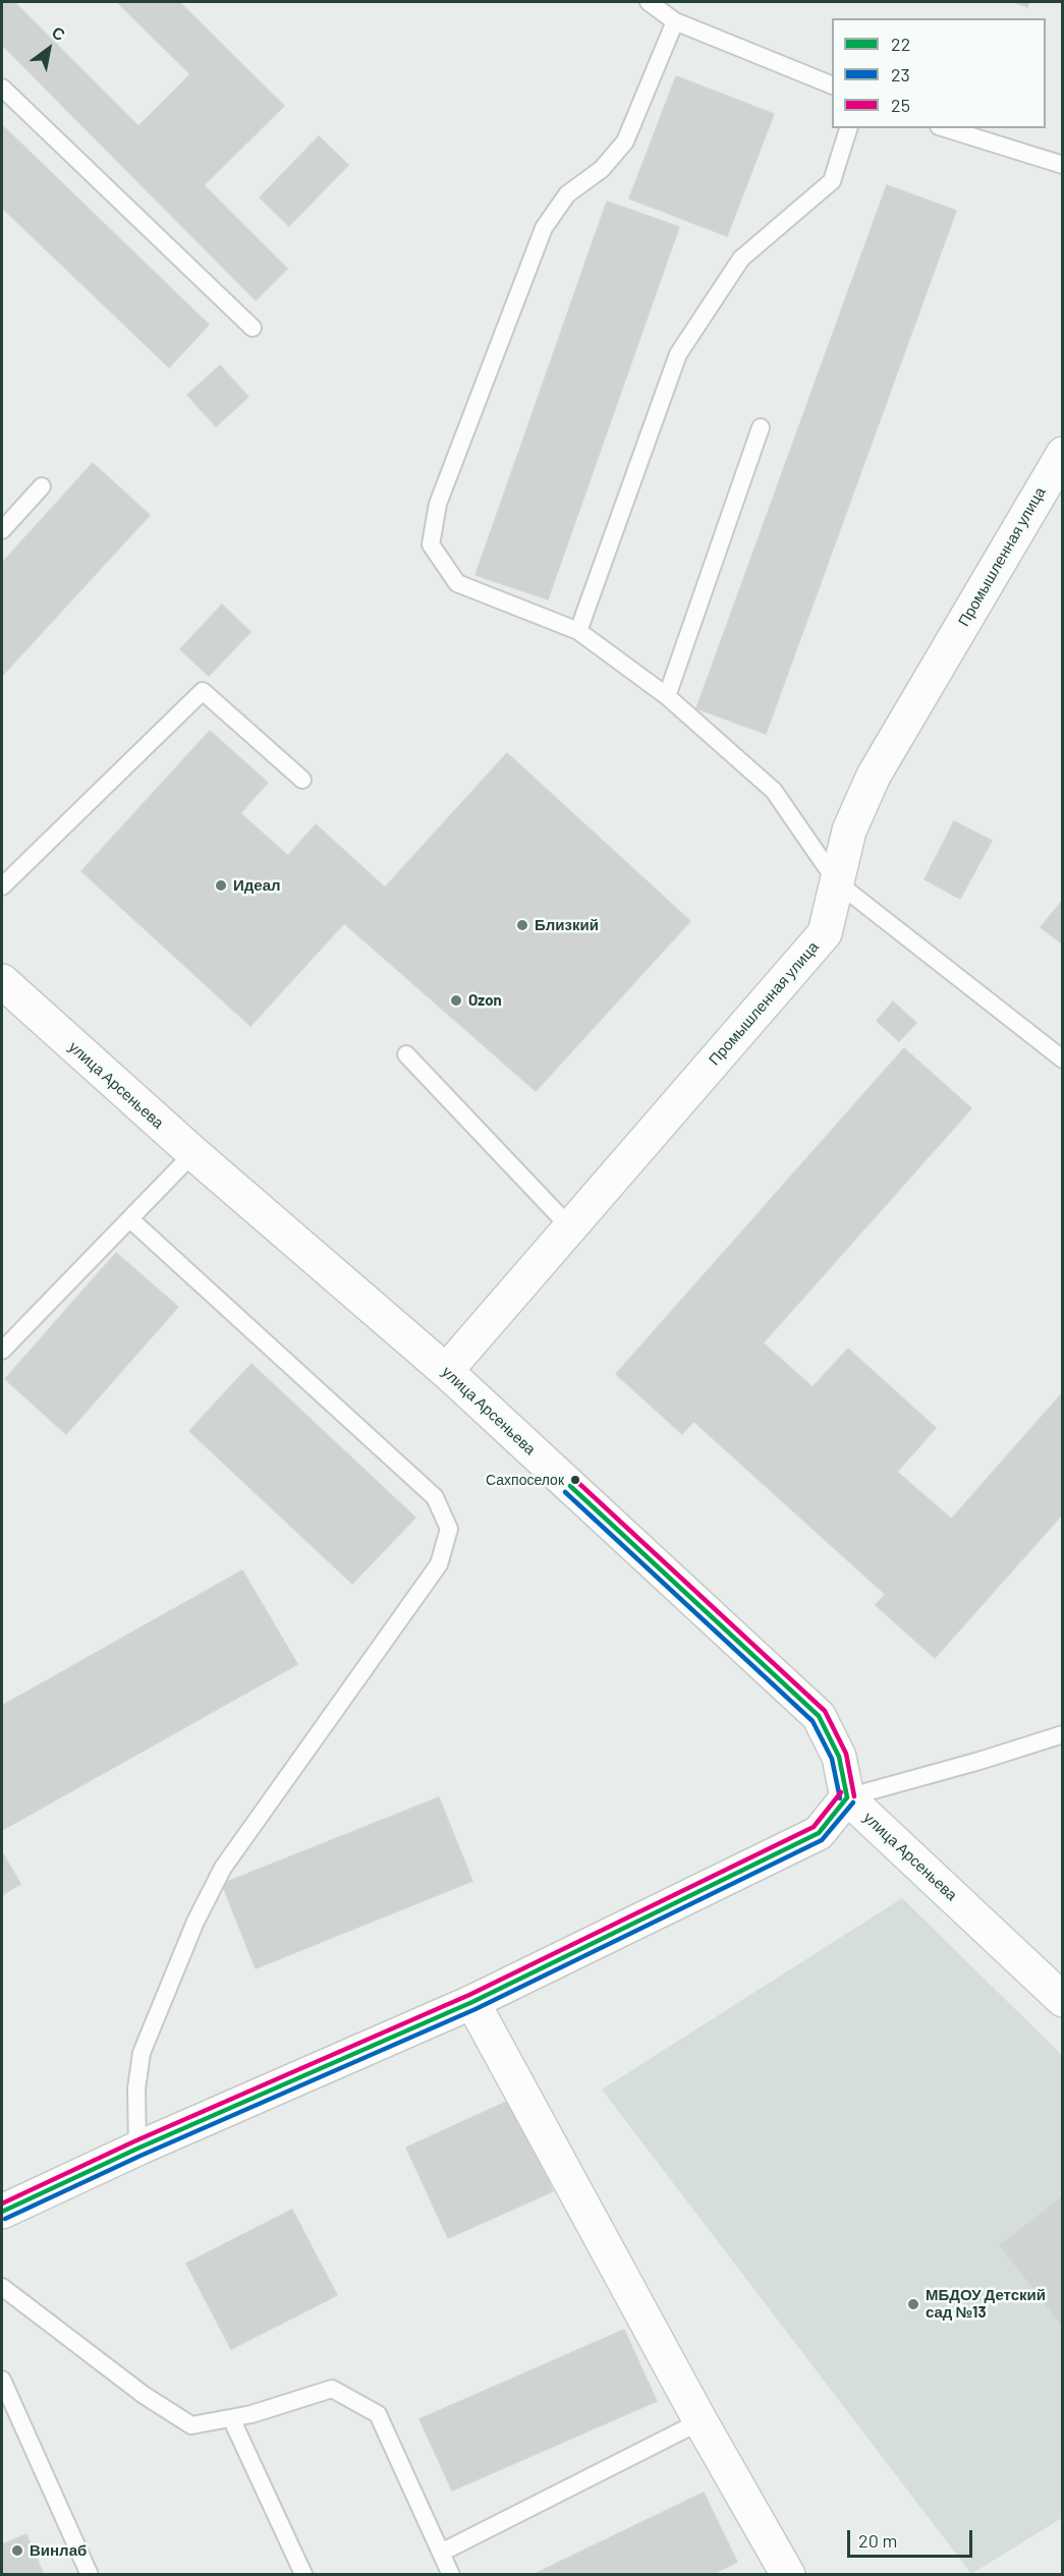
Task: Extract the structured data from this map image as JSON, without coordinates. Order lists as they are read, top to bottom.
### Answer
{
  "streets": {
    "street": ["Промышленная улица", "улица Арсеньева"]
  },
  "crossings": [
    ["Промышленная улица", "улица Арсеньева"]
  ],
  "places": [
    "Идеал",
    "Близкий",
    "Ozon",
    "Сахпоселок",
    "МБДОУ Детский сад №13",
    "Винлаб"
  ],
  "lines": ["transit line 25", "transit line 22", "transit line 23"],
  "legend": ["22", "23", "25"],
  "scale_bar": "20 m",
  "north": "top right"
}
